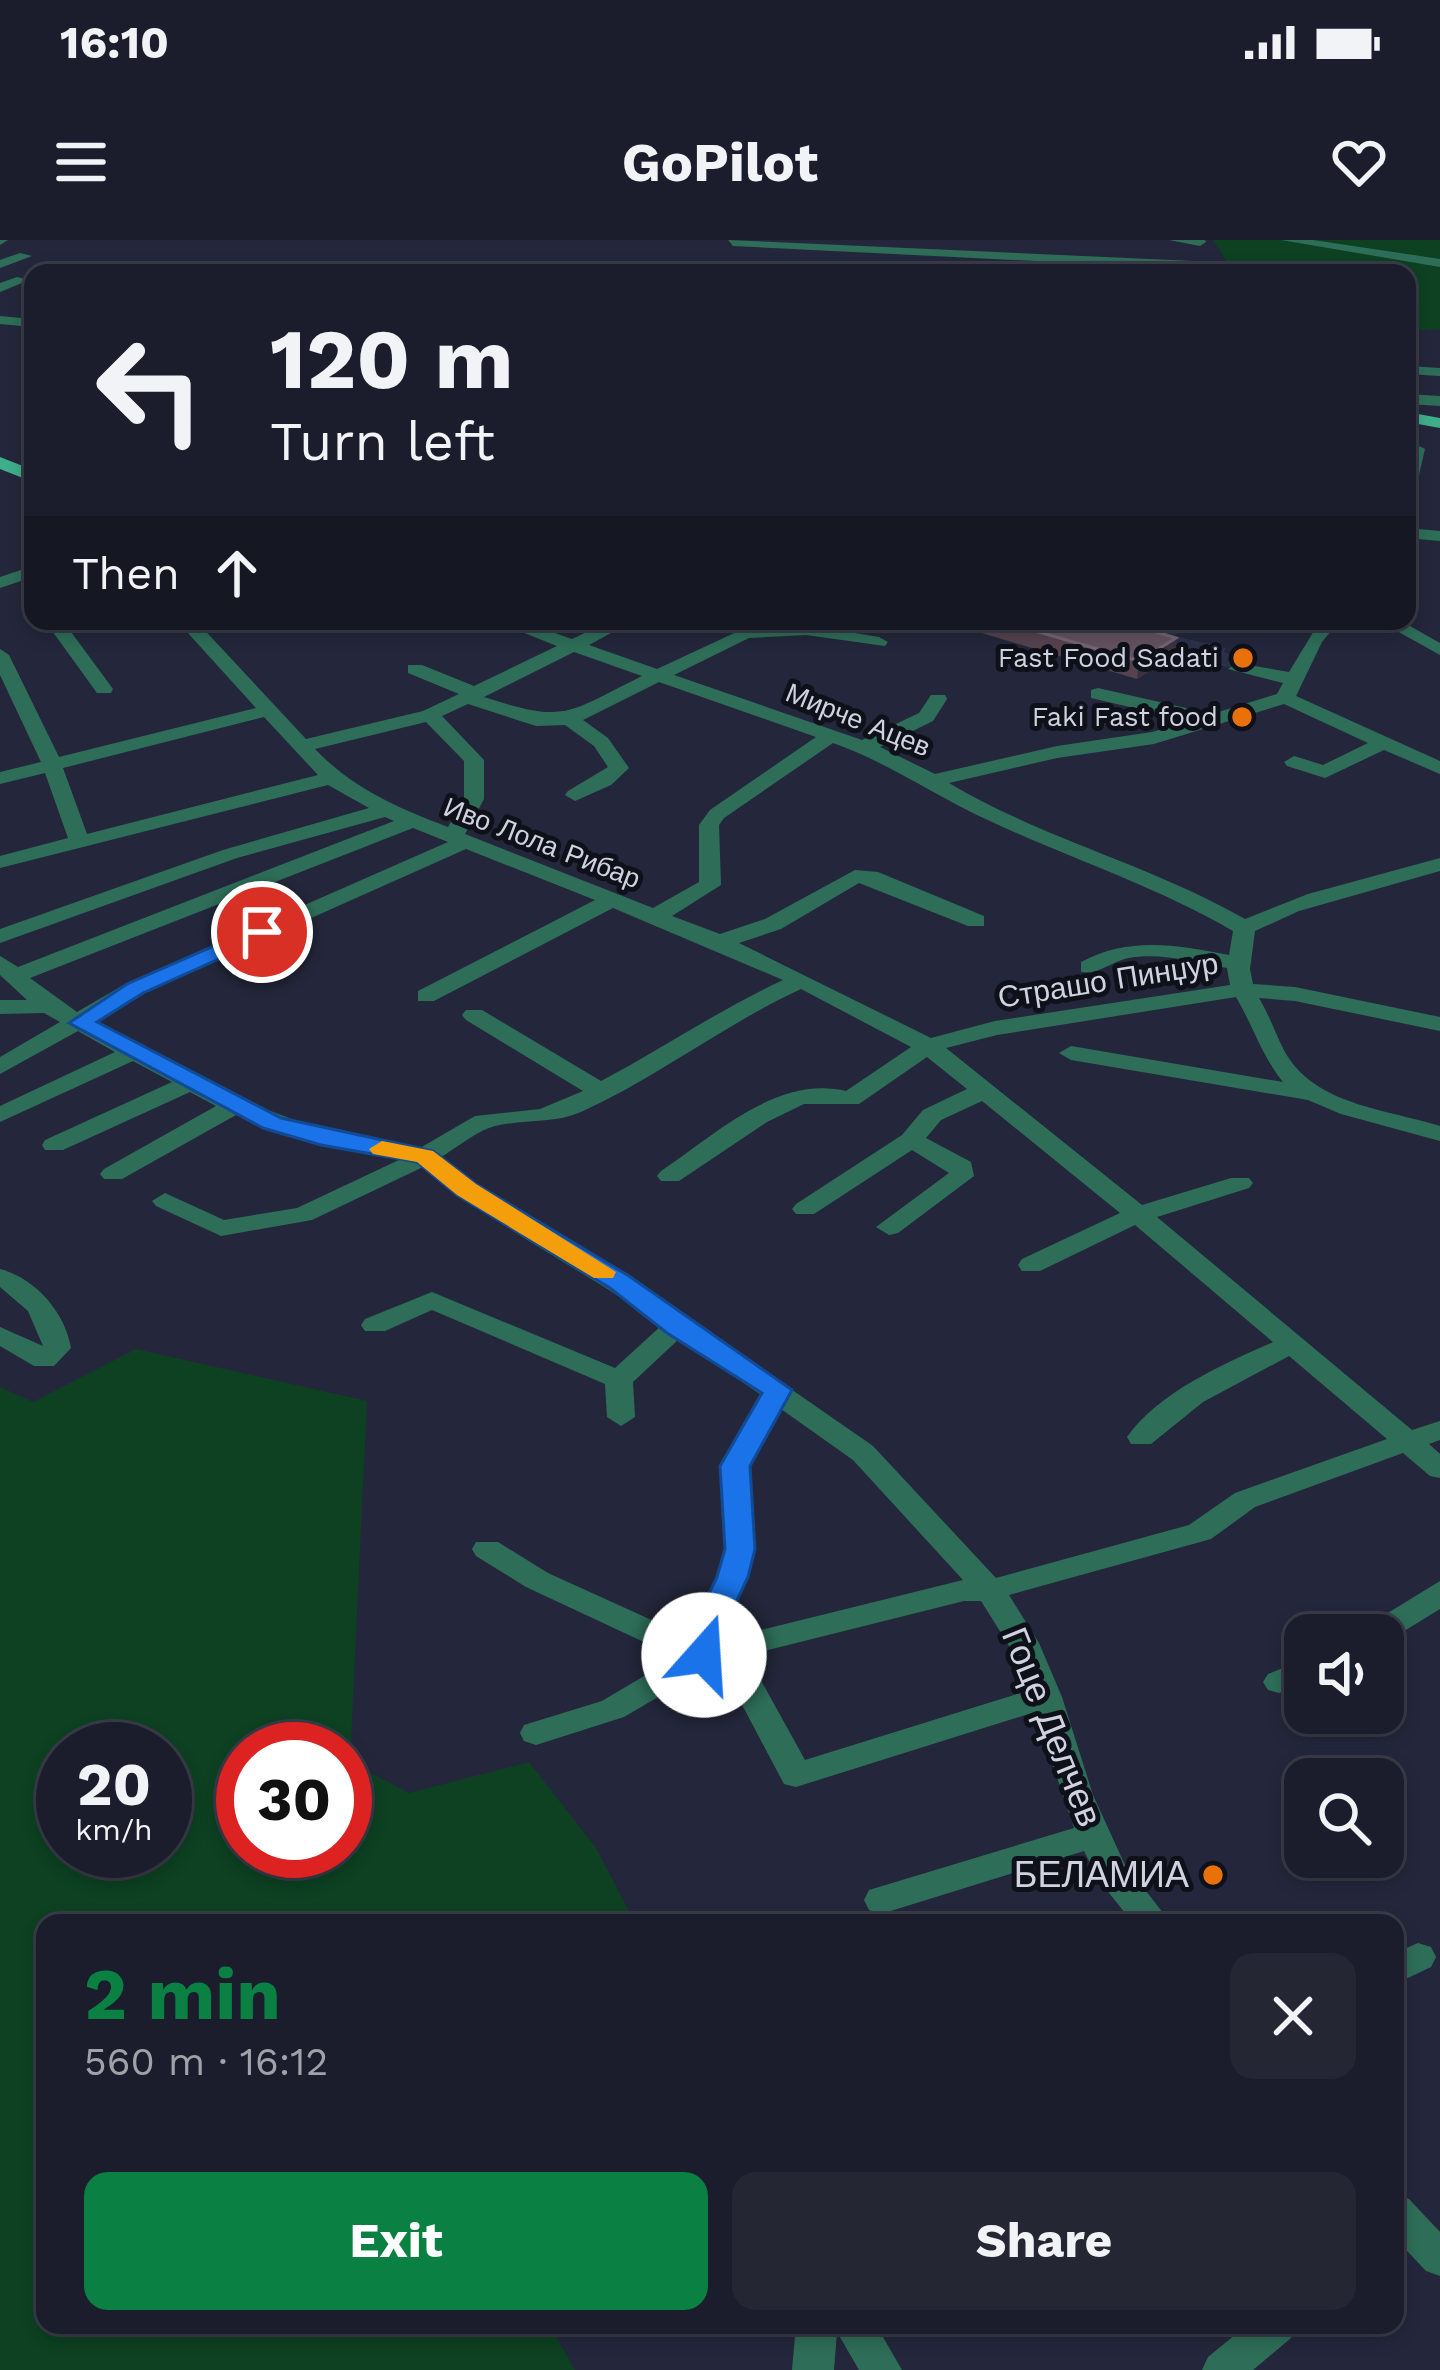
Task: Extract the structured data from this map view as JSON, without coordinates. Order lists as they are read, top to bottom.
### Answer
{
  "streets": {
    "street": [
      "Мирче Ацев",
      "Иво Лола Рибар",
      "Страшо Пинџур",
      "Гоце Делчев"
    ]
  },
  "crossings": [
    ["Иво Лола Рибар", "Страшо Пинџур"]
  ],
  "places": ["Fast Food Sadati", "Faki Fast food", "БЕЛАМИА"],
  "page": {
    "status": "16:10",
    "header": "GoPilot",
    "turn": ["120 m", "Turn left"],
    "then": "Then",
    "speed": "20 km/h",
    "limit": "30",
    "heading": ["2 min", "560 m · 16:12"],
    "buttons": ["Exit", "Share"]
  }
}
